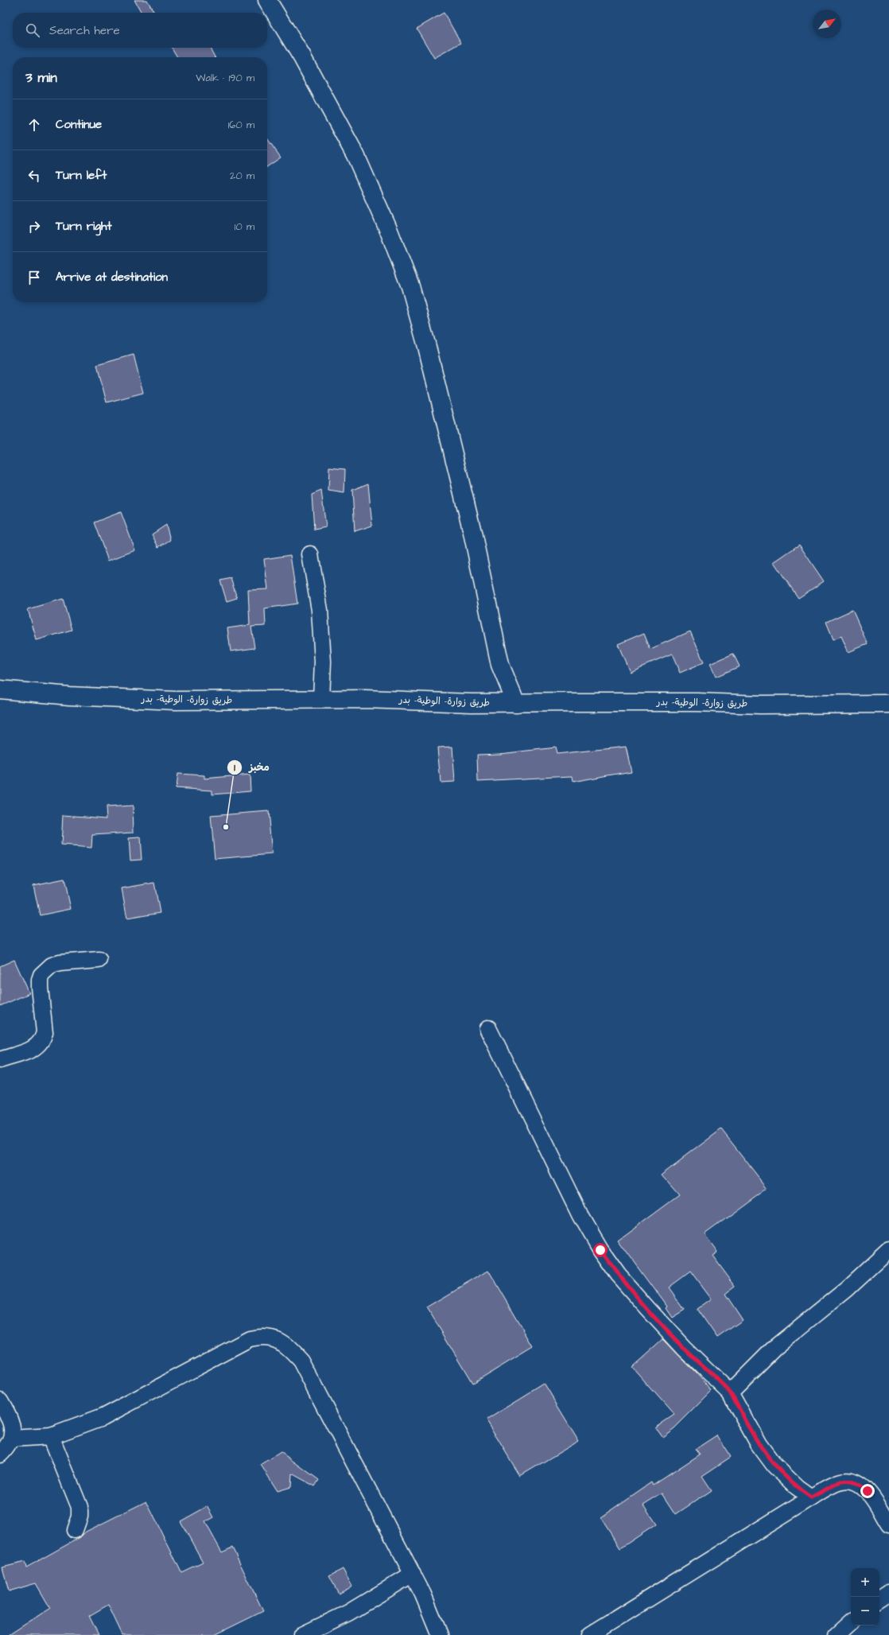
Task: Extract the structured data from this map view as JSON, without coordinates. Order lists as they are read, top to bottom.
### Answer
{
  "streets": {
    "main road": ["طريق زوارة- الوطية- بدر"]
  },
  "places": ["مخبز"],
  "north": "top right",
  "page": {
    "search": "Search here",
    "heading": ["3 min", "Walk · 190 m"],
    "list": [
      ["Continue", "160 m"],
      ["Turn left", "20 m"],
      ["Turn right", "10 m"],
      "Arrive at destination"
    ],
    "map_buttons": ["+", "−"]
  }
}
